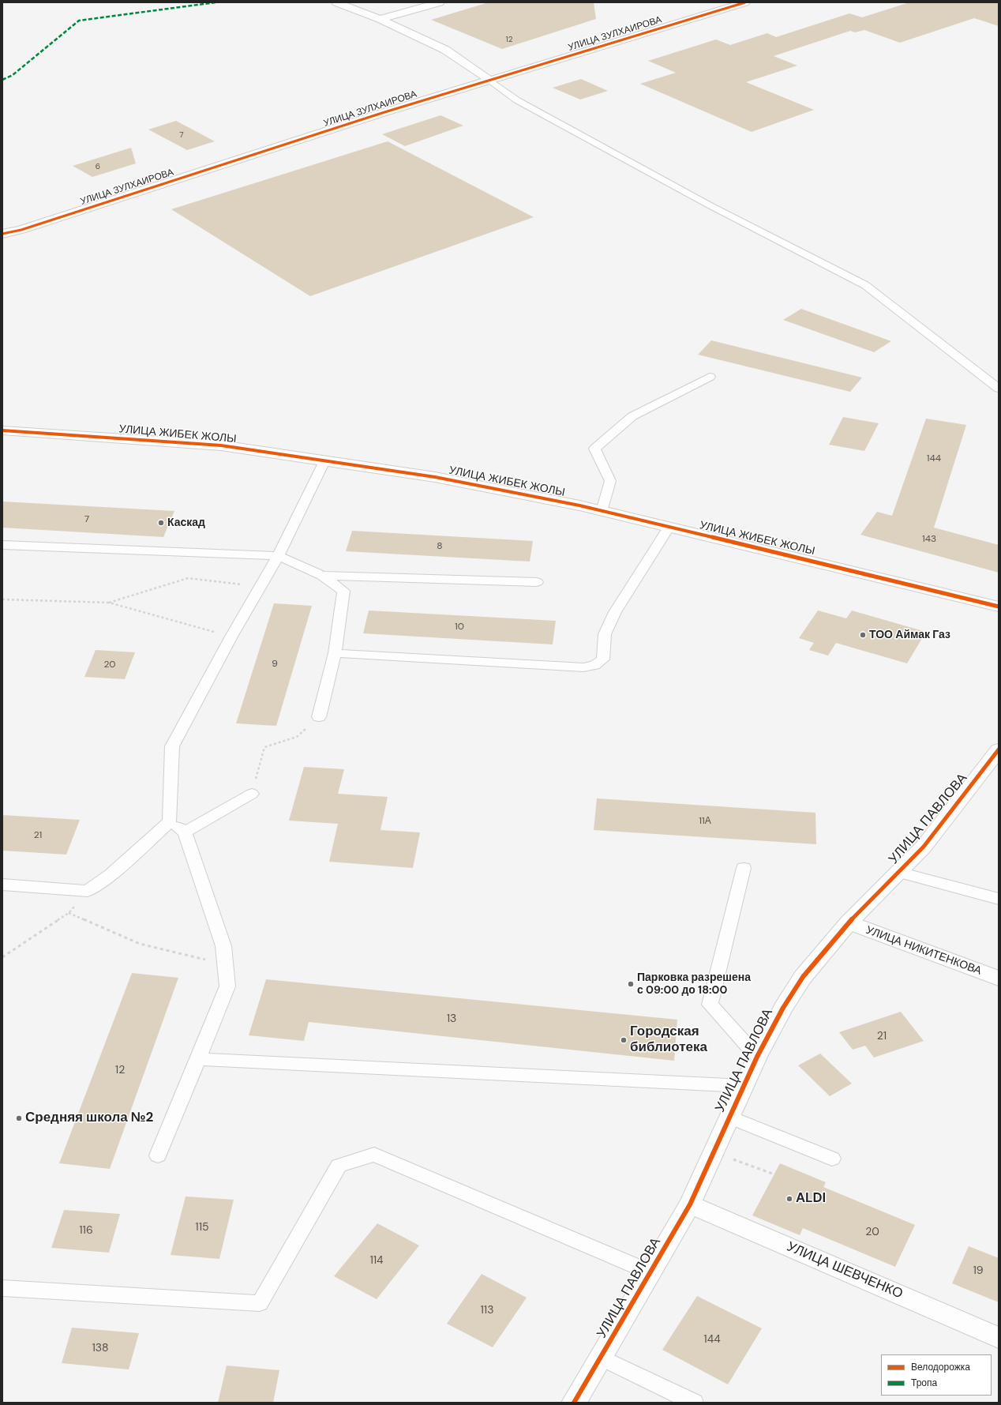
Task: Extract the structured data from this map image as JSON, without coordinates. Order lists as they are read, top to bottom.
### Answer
{
  "streets": {
    "street": [
      "УЛИЦА ЗУЛХАИРОВА",
      "УЛИЦА ЖИБЕК ЖОЛЫ",
      "УЛИЦА ПАВЛОВА",
      "УЛИЦА НИКИТЕНКОВА",
      "УЛИЦА ШЕВЧЕНКО"
    ]
  },
  "crossings": [
    ["УЛИЦА ПАВЛОВА", "УЛИЦА НИКИТЕНКОВА"],
    ["УЛИЦА ПАВЛОВА", "УЛИЦА ШЕВЧЕНКО"]
  ],
  "places": [
    "Каскад",
    "ТОО Аймак Газ",
    "Парковка разрешена с 09:00 до 18:00",
    "Городская библиотека",
    "Средняя школа №2",
    "ALDI"
  ],
  "house_numbers": [
    "12",
    "7",
    "6",
    "144",
    "7",
    "143",
    "8",
    "10",
    "9",
    "20",
    "11А",
    "21",
    "13",
    "21",
    "12",
    "115",
    "116",
    "20",
    "114",
    "19",
    "113",
    "144",
    "138"
  ],
  "legend": ["Велодорожка", "Тропа"]
}
